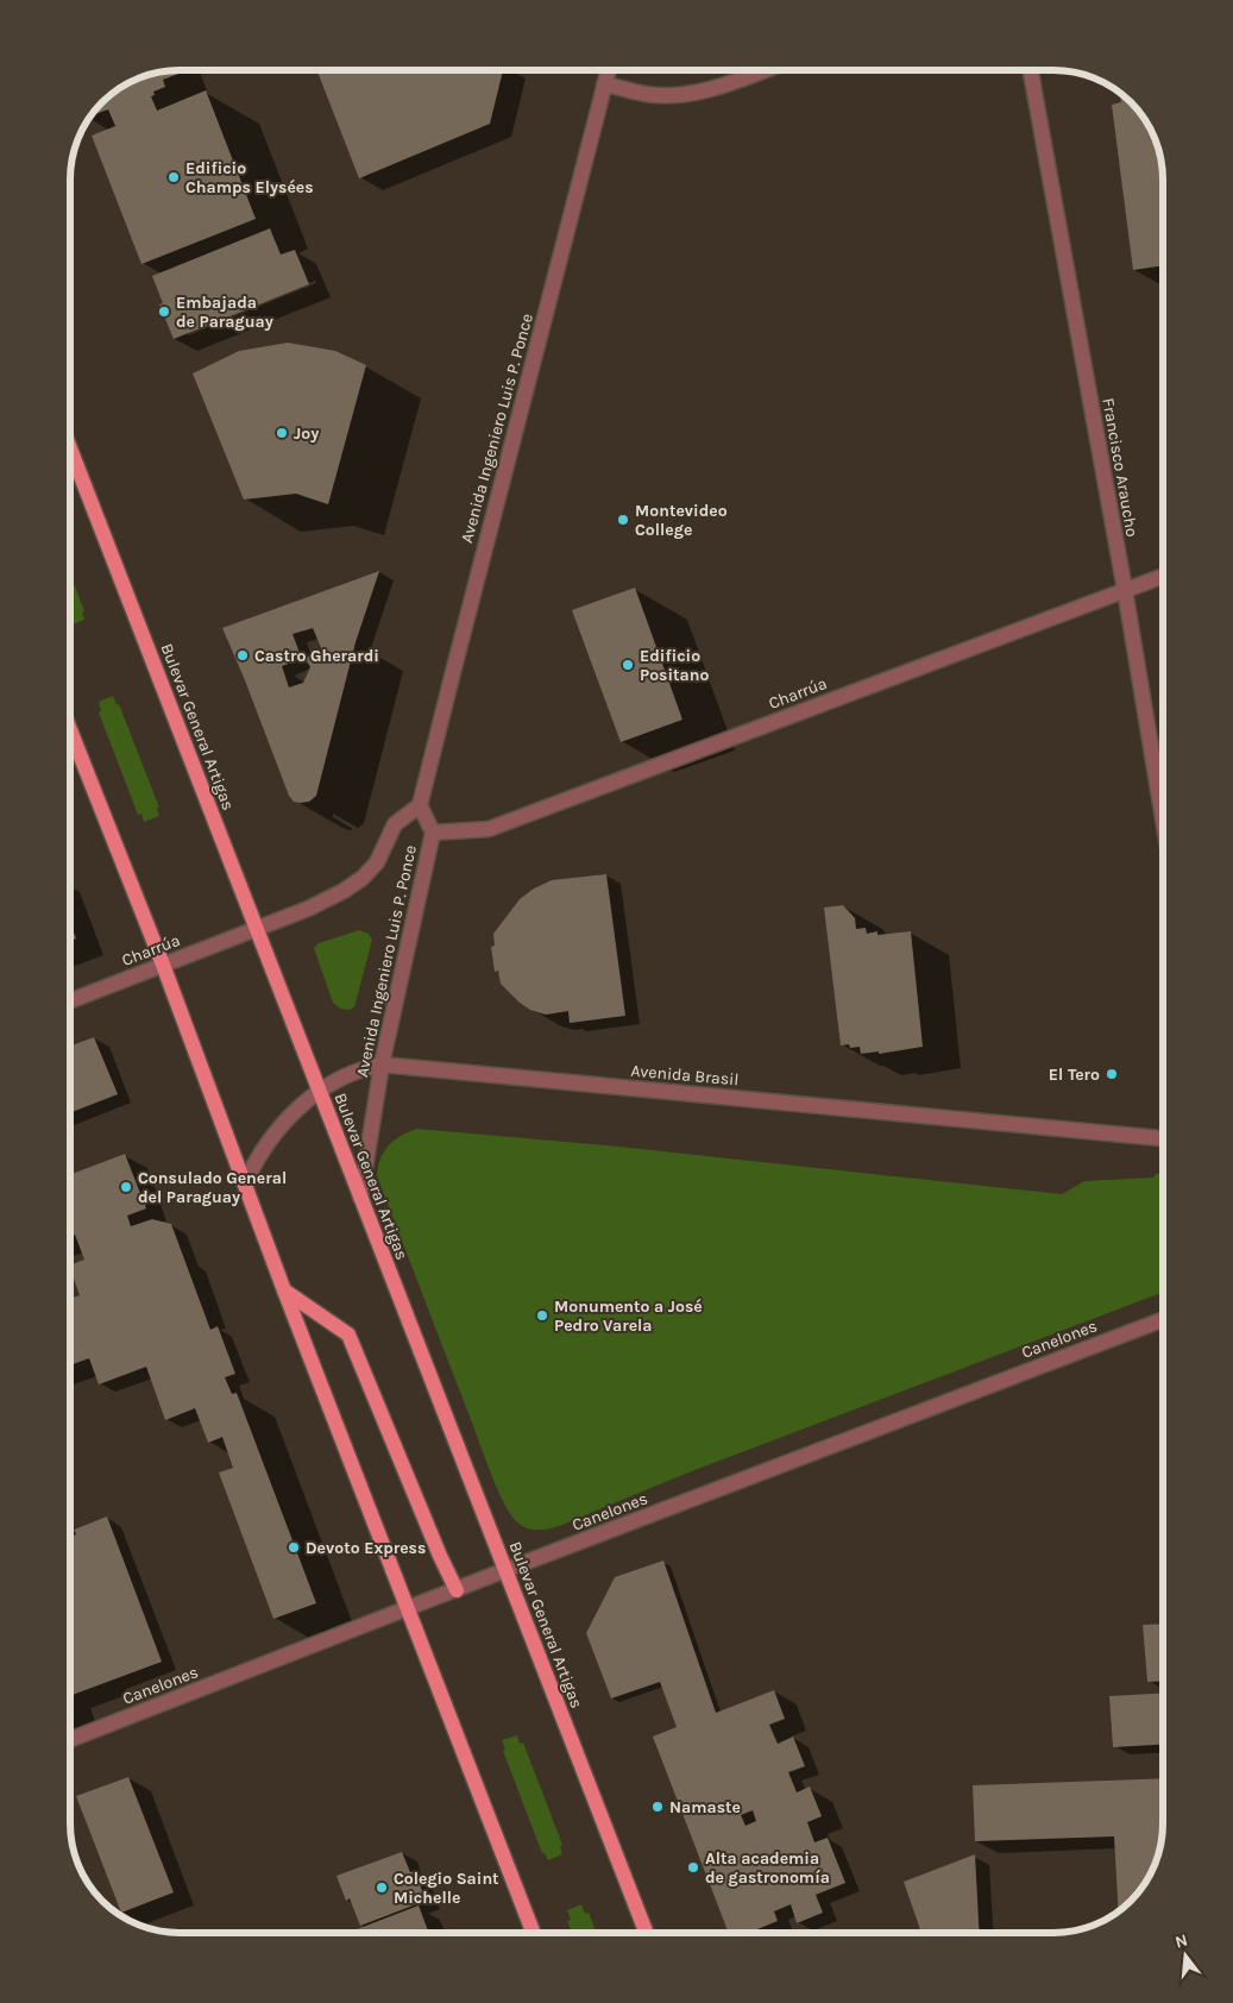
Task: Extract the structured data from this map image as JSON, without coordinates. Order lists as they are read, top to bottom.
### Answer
{
  "streets": {
    "main road": ["Bulevar General Artigas"],
    "street": [
      "Avenida Ingeniero Luis P. Ponce",
      "Francisco Araucho",
      "Charrúa",
      "Avenida Brasil",
      "Canelones"
    ]
  },
  "crossings": [
    ["Avenida Ingeniero Luis P. Ponce", "Charrúa"],
    ["Avenida Ingeniero Luis P. Ponce", "Bulevar General Artigas"],
    ["Avenida Ingeniero Luis P. Ponce", "Avenida Brasil"],
    ["Francisco Araucho", "Charrúa"],
    ["Charrúa", "Bulevar General Artigas"],
    ["Bulevar General Artigas", "Avenida Brasil"],
    ["Bulevar General Artigas", "Canelones"]
  ],
  "places": [
    "Edificio Champs Elysées",
    "Embajada de Paraguay",
    "Joy",
    "Montevideo College",
    "Castro Gherardi",
    "Edificio Positano",
    "El Tero",
    "Consulado General del Paraguay",
    "Monumento a José Pedro Varela",
    "Devoto Express",
    "Namaste",
    "Alta academia de gastronomía",
    "Colegio Saint Michelle"
  ],
  "north": "top"
}
